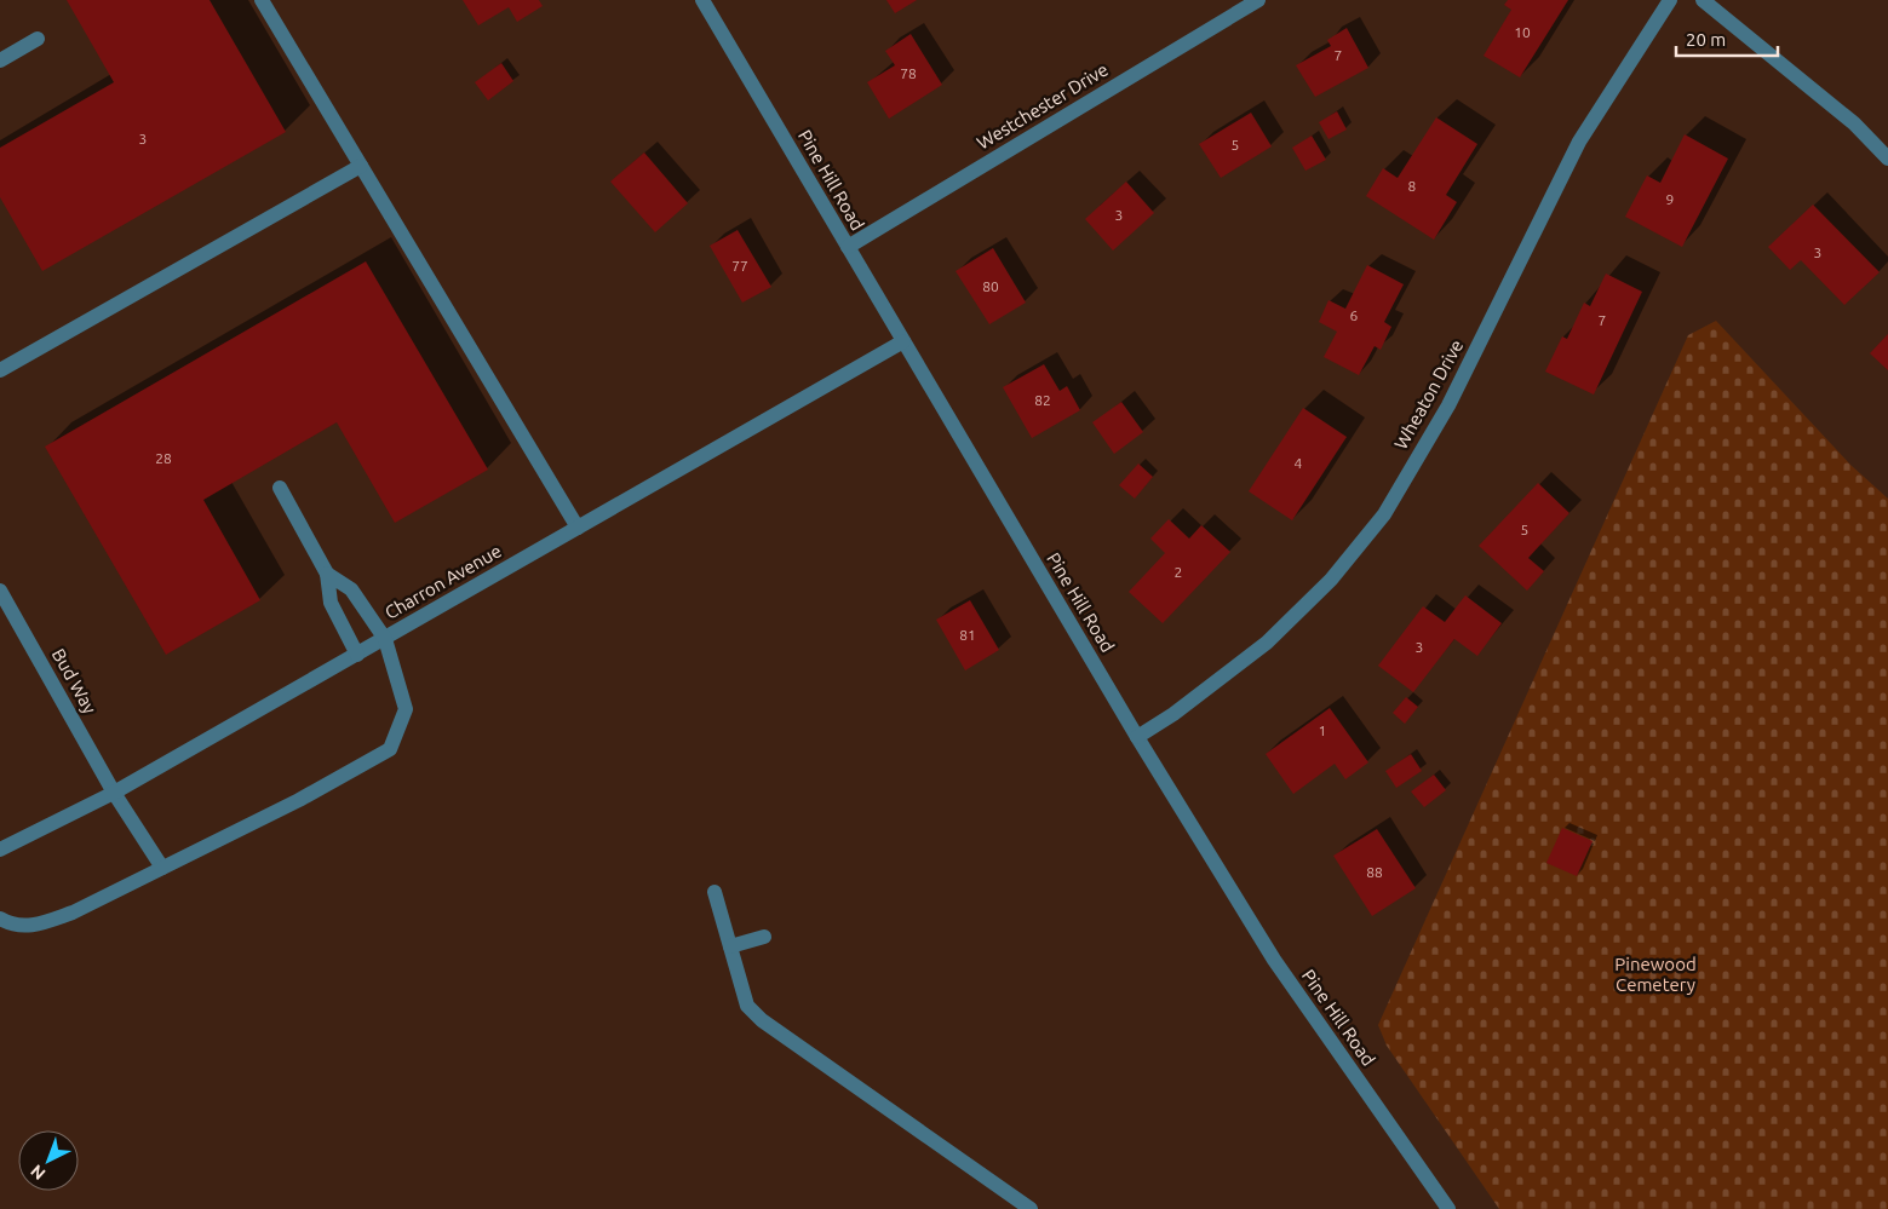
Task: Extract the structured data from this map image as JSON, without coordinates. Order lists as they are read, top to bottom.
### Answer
{
  "streets": {
    "street": [
      "Westchester Drive",
      "Pine Hill Road",
      "Wheaton Drive",
      "Charron Avenue",
      "Bud Way"
    ]
  },
  "crossings": [
    ["Westchester Drive", "Pine Hill Road"],
    ["Pine Hill Road", "Wheaton Drive"],
    ["Pine Hill Road", "Charron Avenue"],
    ["Charron Avenue", "Bud Way"]
  ],
  "parks": ["Pinewood Cemetery"],
  "house_numbers": [
    "10",
    "7",
    "78",
    "3",
    "5",
    "8",
    "9",
    "3",
    "3",
    "77",
    "80",
    "6",
    "7",
    "82",
    "28",
    "4",
    "5",
    "2",
    "81",
    "3",
    "1",
    "88"
  ],
  "scale_bar": "20 m",
  "north": "bottom left"
}
